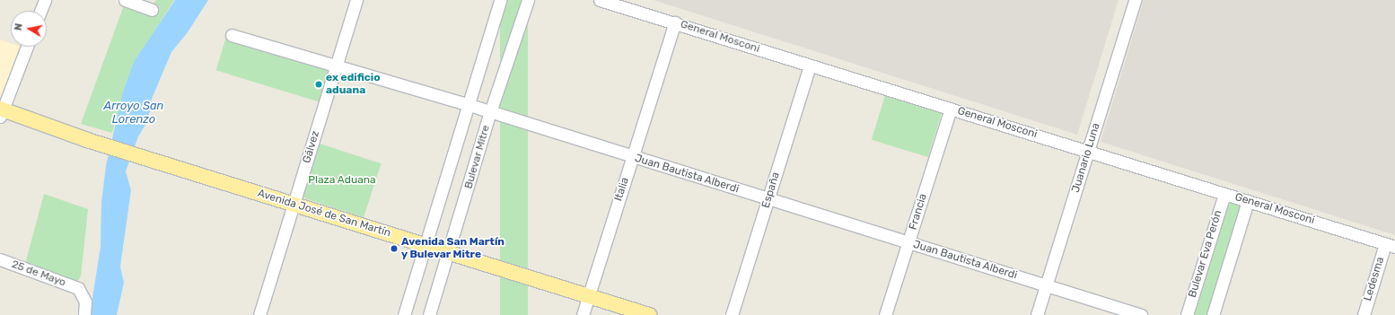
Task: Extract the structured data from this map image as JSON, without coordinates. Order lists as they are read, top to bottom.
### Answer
{
  "streets": {
    "main road": ["Avenida José de San Martín"],
    "street": [
      "General Mosconi",
      "Gálvez",
      "Bulevar Mitre",
      "Juanario Luna",
      "Juan Bautista Alberdi",
      "Italia",
      "España",
      "Francia",
      "Bulevar Eva Perón",
      "25 de Mayo",
      "Ledesma"
    ]
  },
  "crossings": [
    ["General Mosconi", "Juanario Luna"],
    ["General Mosconi", "Italia"],
    ["General Mosconi", "España"],
    ["General Mosconi", "Francia"],
    ["General Mosconi", "Bulevar Eva Perón"],
    ["General Mosconi", "Ledesma"],
    ["Gálvez", "Juan Bautista Alberdi"],
    ["Gálvez", "Avenida José de San Martín"],
    ["Bulevar Mitre", "Juan Bautista Alberdi"],
    ["Bulevar Mitre", "Avenida José de San Martín"],
    ["Juanario Luna", "Juan Bautista Alberdi"],
    ["Juan Bautista Alberdi", "Italia"],
    ["Juan Bautista Alberdi", "España"],
    ["Juan Bautista Alberdi", "Francia"],
    ["Italia", "Avenida José de San Martín"]
  ],
  "water": ["Arroyo San Lorenzo"],
  "parks": ["Plaza Aduana"],
  "places": ["ex edificio aduana", "Avenida San Martín y Bulevar Mitre"],
  "north": "left"
}
